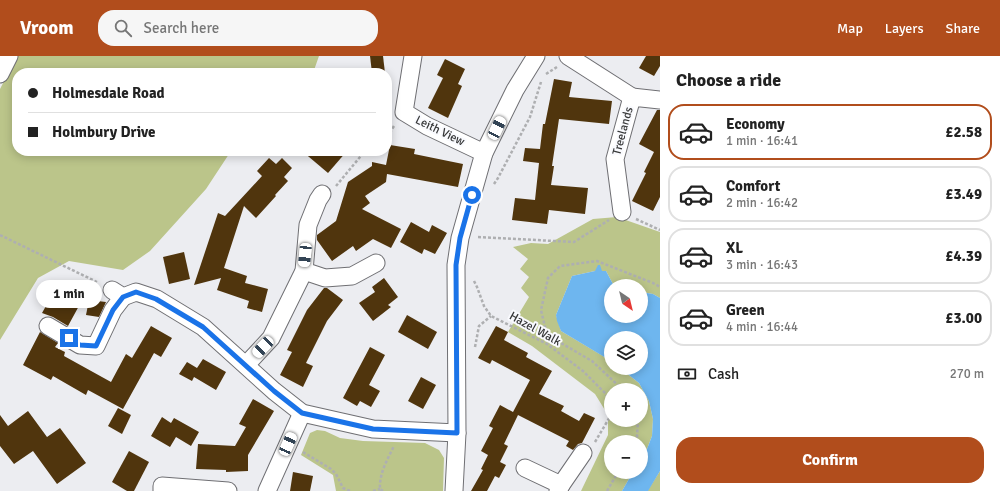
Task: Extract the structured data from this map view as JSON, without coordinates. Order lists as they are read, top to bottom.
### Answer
{
  "streets": {
    "street": ["Leith View", "Treelands"],
    "path": ["Hazel Walk"]
  },
  "north": "bottom right",
  "page": {
    "header": "Vroom",
    "search": "Search here",
    "nav": ["Map", "Layers", "Share"],
    "heading": "Choose a ride",
    "banner": ["Holmesdale Road", "Holmbury Drive"],
    "list": [
      {
        "name": "Economy",
        "note": "1 min · 16:41",
        "value": "£2.58"
      },
      {
        "name": "Comfort",
        "note": "2 min · 16:42",
        "value": "£3.49"
      },
      {
        "name": "XL",
        "note": "3 min · 16:43",
        "value": "£4.39"
      },
      {
        "name": "Green",
        "note": "4 min · 16:44",
        "value": "£3.00"
      }
    ],
    "map_buttons": ["+", "−"],
    "bubble": "1 min",
    "pay": ["Cash", "270 m"],
    "buttons": "Confirm"
  }
}
